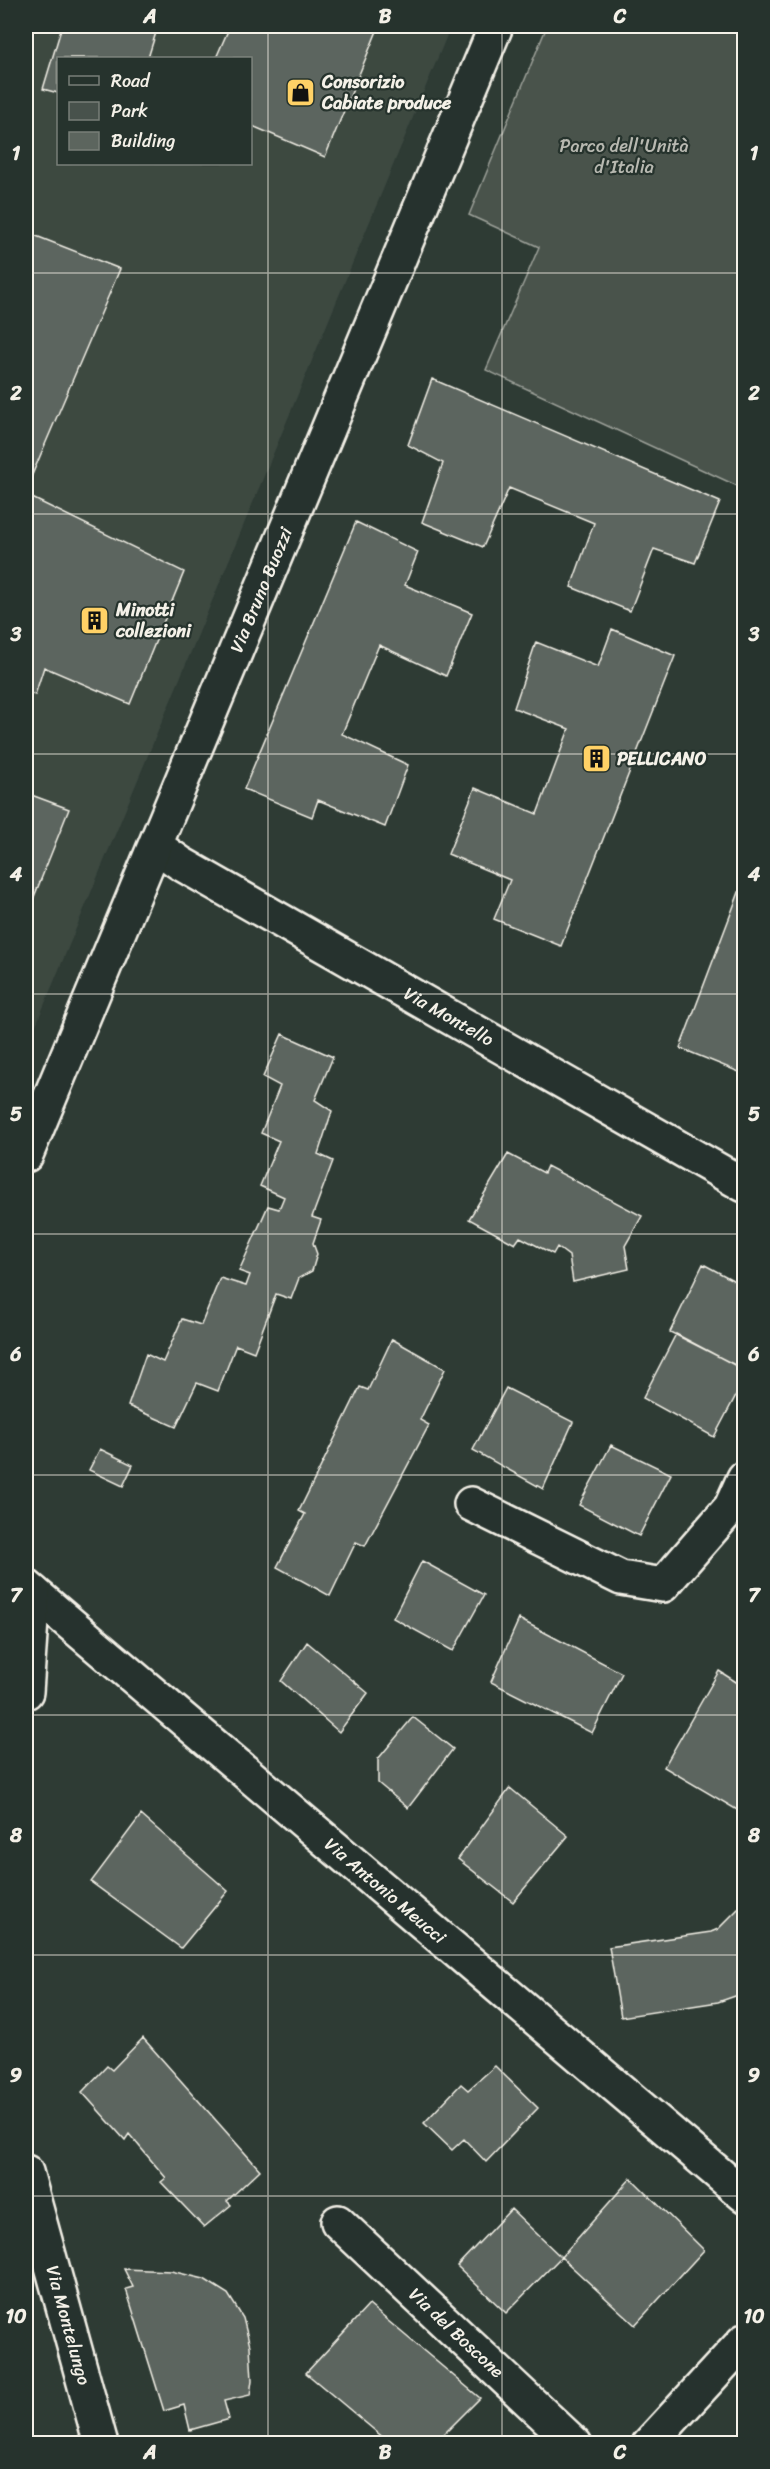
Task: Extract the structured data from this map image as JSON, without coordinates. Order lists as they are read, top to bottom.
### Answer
{
  "streets": {
    "street": [
      "Via Bruno Buozzi",
      "Via Montello",
      "Via Antonio Meucci",
      "Via Montelungo",
      "Via del Boscone"
    ]
  },
  "crossings": [
    ["Via Bruno Buozzi", "Via Montello"]
  ],
  "parks": ["Parco dell'Unità d'Italia"],
  "places": {
    "shop": ["Consorizio Cabiate produce"],
    "building": ["Minotti collezioni", "PELLICANO"]
  },
  "legend": ["Road", "Park", "Building"],
  "grid": {
    "columns": ["A", "B", "C"],
    "rows": [
      "1",
      "2",
      "3",
      "4",
      "5",
      "6",
      "7",
      "8",
      "9",
      "10"
    ]
  }
}
